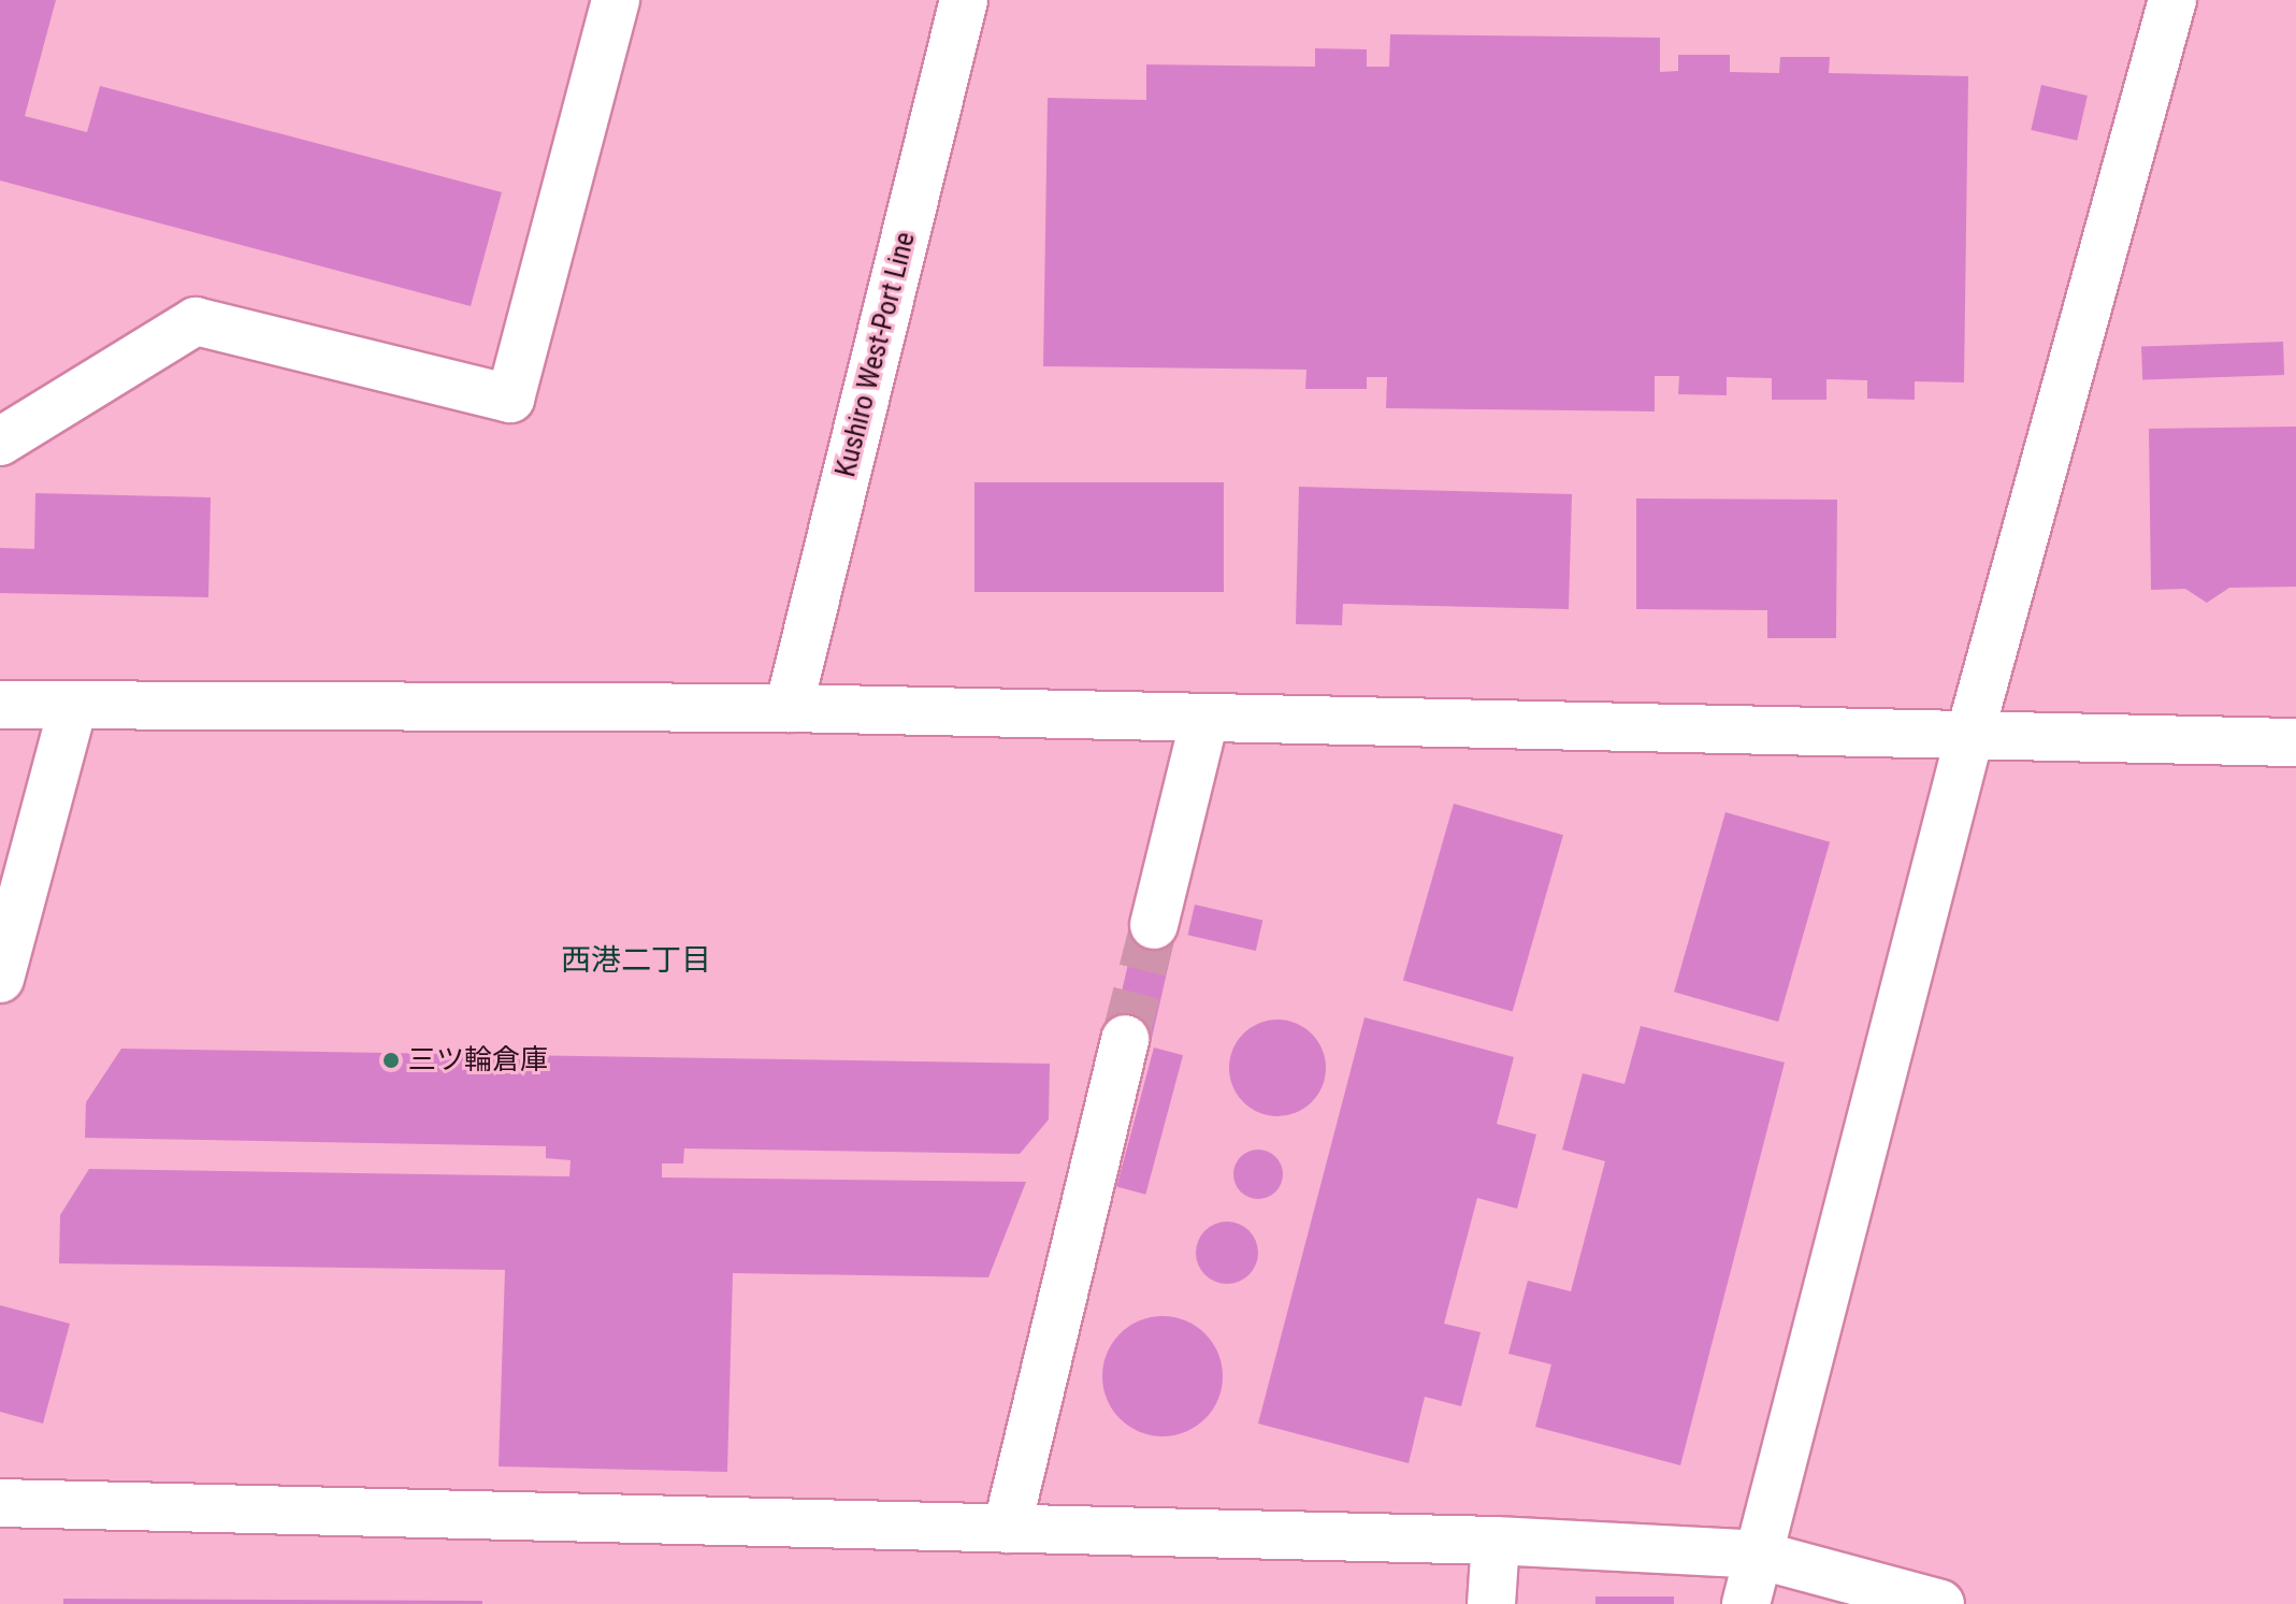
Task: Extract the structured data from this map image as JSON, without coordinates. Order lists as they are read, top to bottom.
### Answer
{
  "streets": {
    "street": ["Kushiro West-Port Line"]
  },
  "districts": ["西港二丁目"],
  "places": ["三ツ輪倉庫"]
}
